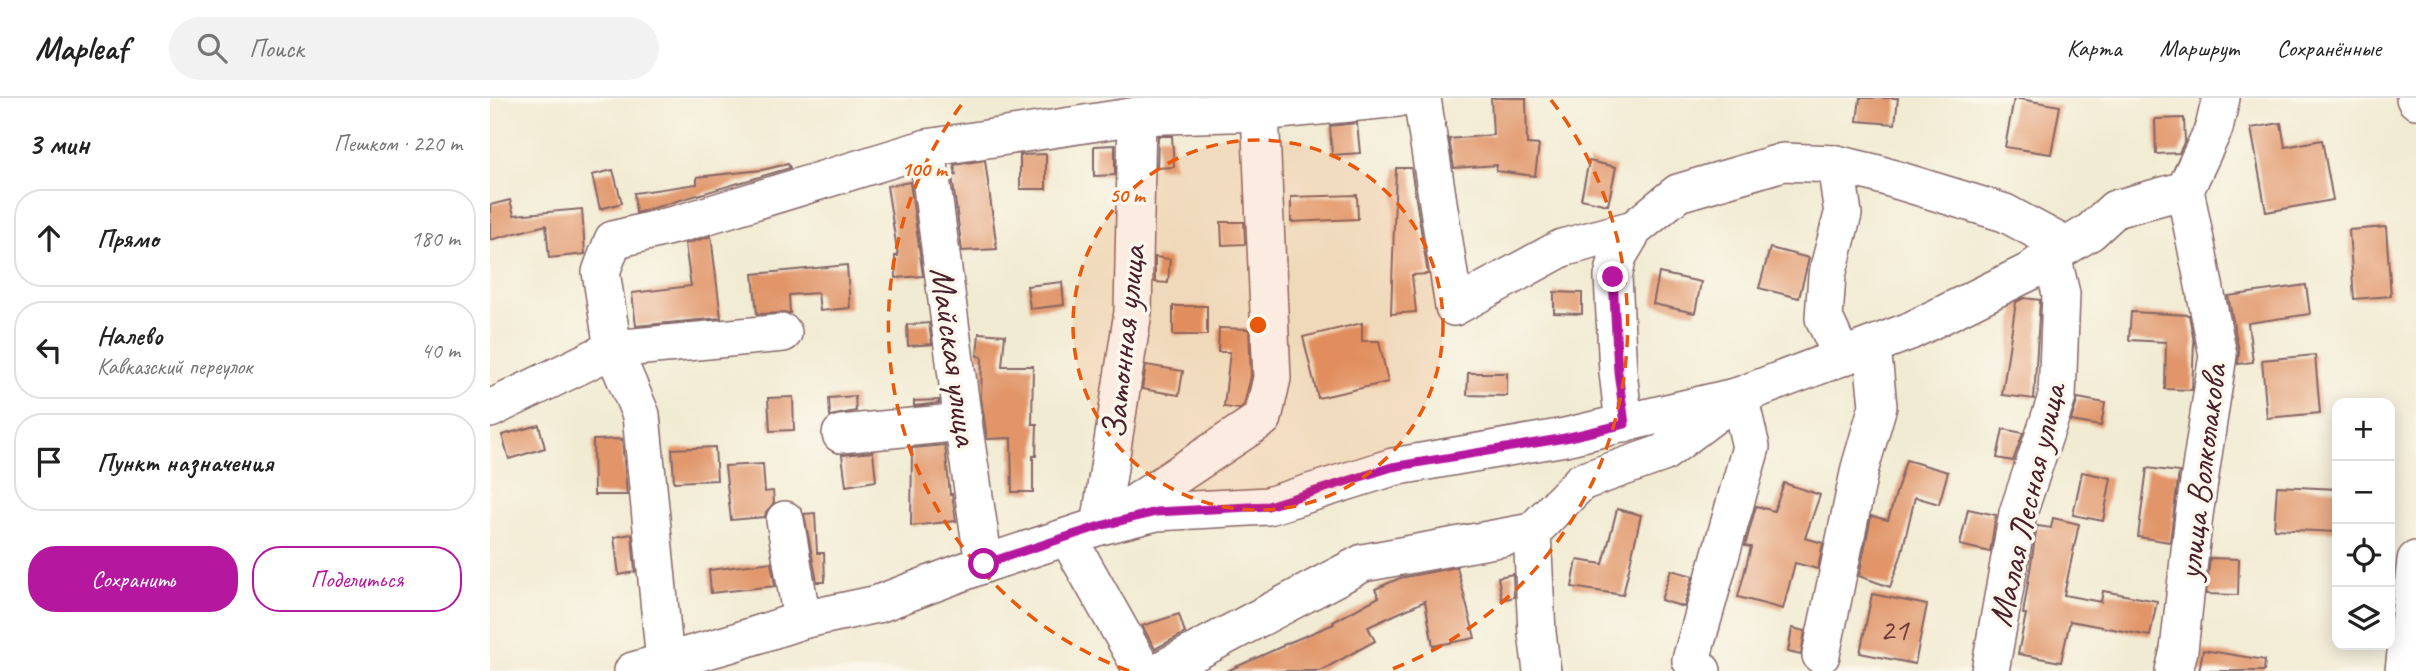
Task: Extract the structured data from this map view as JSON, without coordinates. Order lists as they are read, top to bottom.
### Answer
{
  "streets": {
    "street": [
      "Затонная улица",
      "Майская улица",
      "улица Волколакова",
      "Малая Лесная улица"
    ]
  },
  "house_numbers": ["21"],
  "page": {
    "header": "Mapleaf",
    "search": "Поиск",
    "nav": ["Карта", "Маршрут", "Сохранённые"],
    "heading": ["3 мин", "Пешком · 220 m"],
    "list": [
      ["Прямо", "180 m"],
      ["Налево", "Кавказский переулок", "40 m"],
      "Пункт назначения"
    ],
    "map_buttons": ["+", "−"],
    "buttons": ["Сохранить", "Поделиться"]
  },
  "rings": ["100 m", "50 m"]
}
